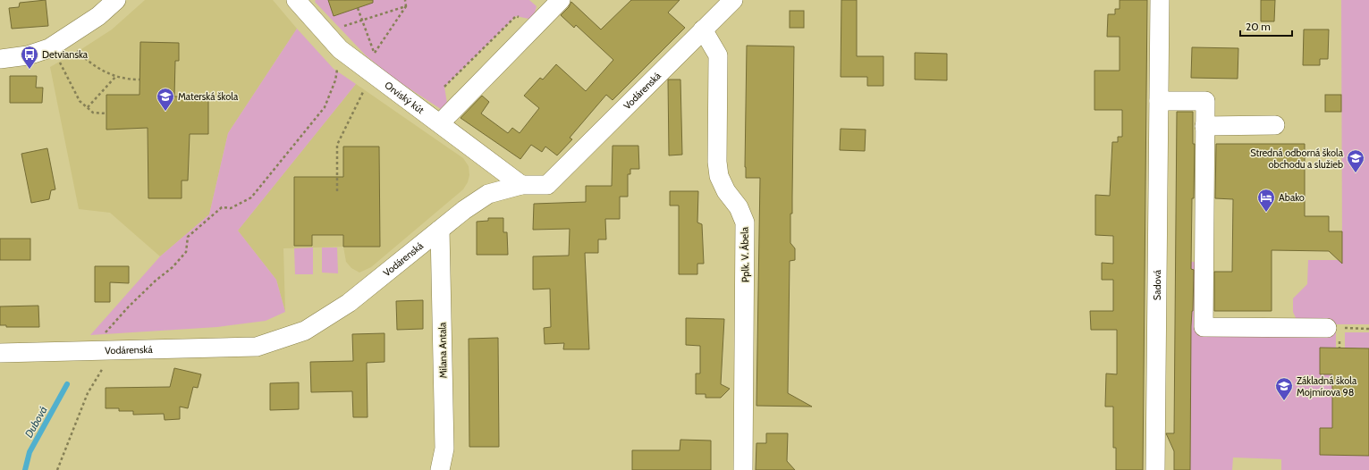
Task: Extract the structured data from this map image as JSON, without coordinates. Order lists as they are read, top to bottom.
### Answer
{
  "streets": {
    "street": [
      "Vodárenská",
      "Orviský kút",
      "Pplk. V. Ábela",
      "Sadová",
      "Milana Antala"
    ]
  },
  "crossings": [
    ["Vodárenská", "Orviský kút"],
    ["Vodárenská", "Pplk. V. Ábela"],
    ["Vodárenská", "Milana Antala"]
  ],
  "water": ["Dubová"],
  "places": {
    "bus stop": ["Detvianska"],
    "school or university": ["Materská škola", "Stredná odborná škola obchodu a služieb", "Základná škola Mojmírova 98"],
    "hotel": ["Abako"]
  },
  "scale_bar": "20 m"
}
